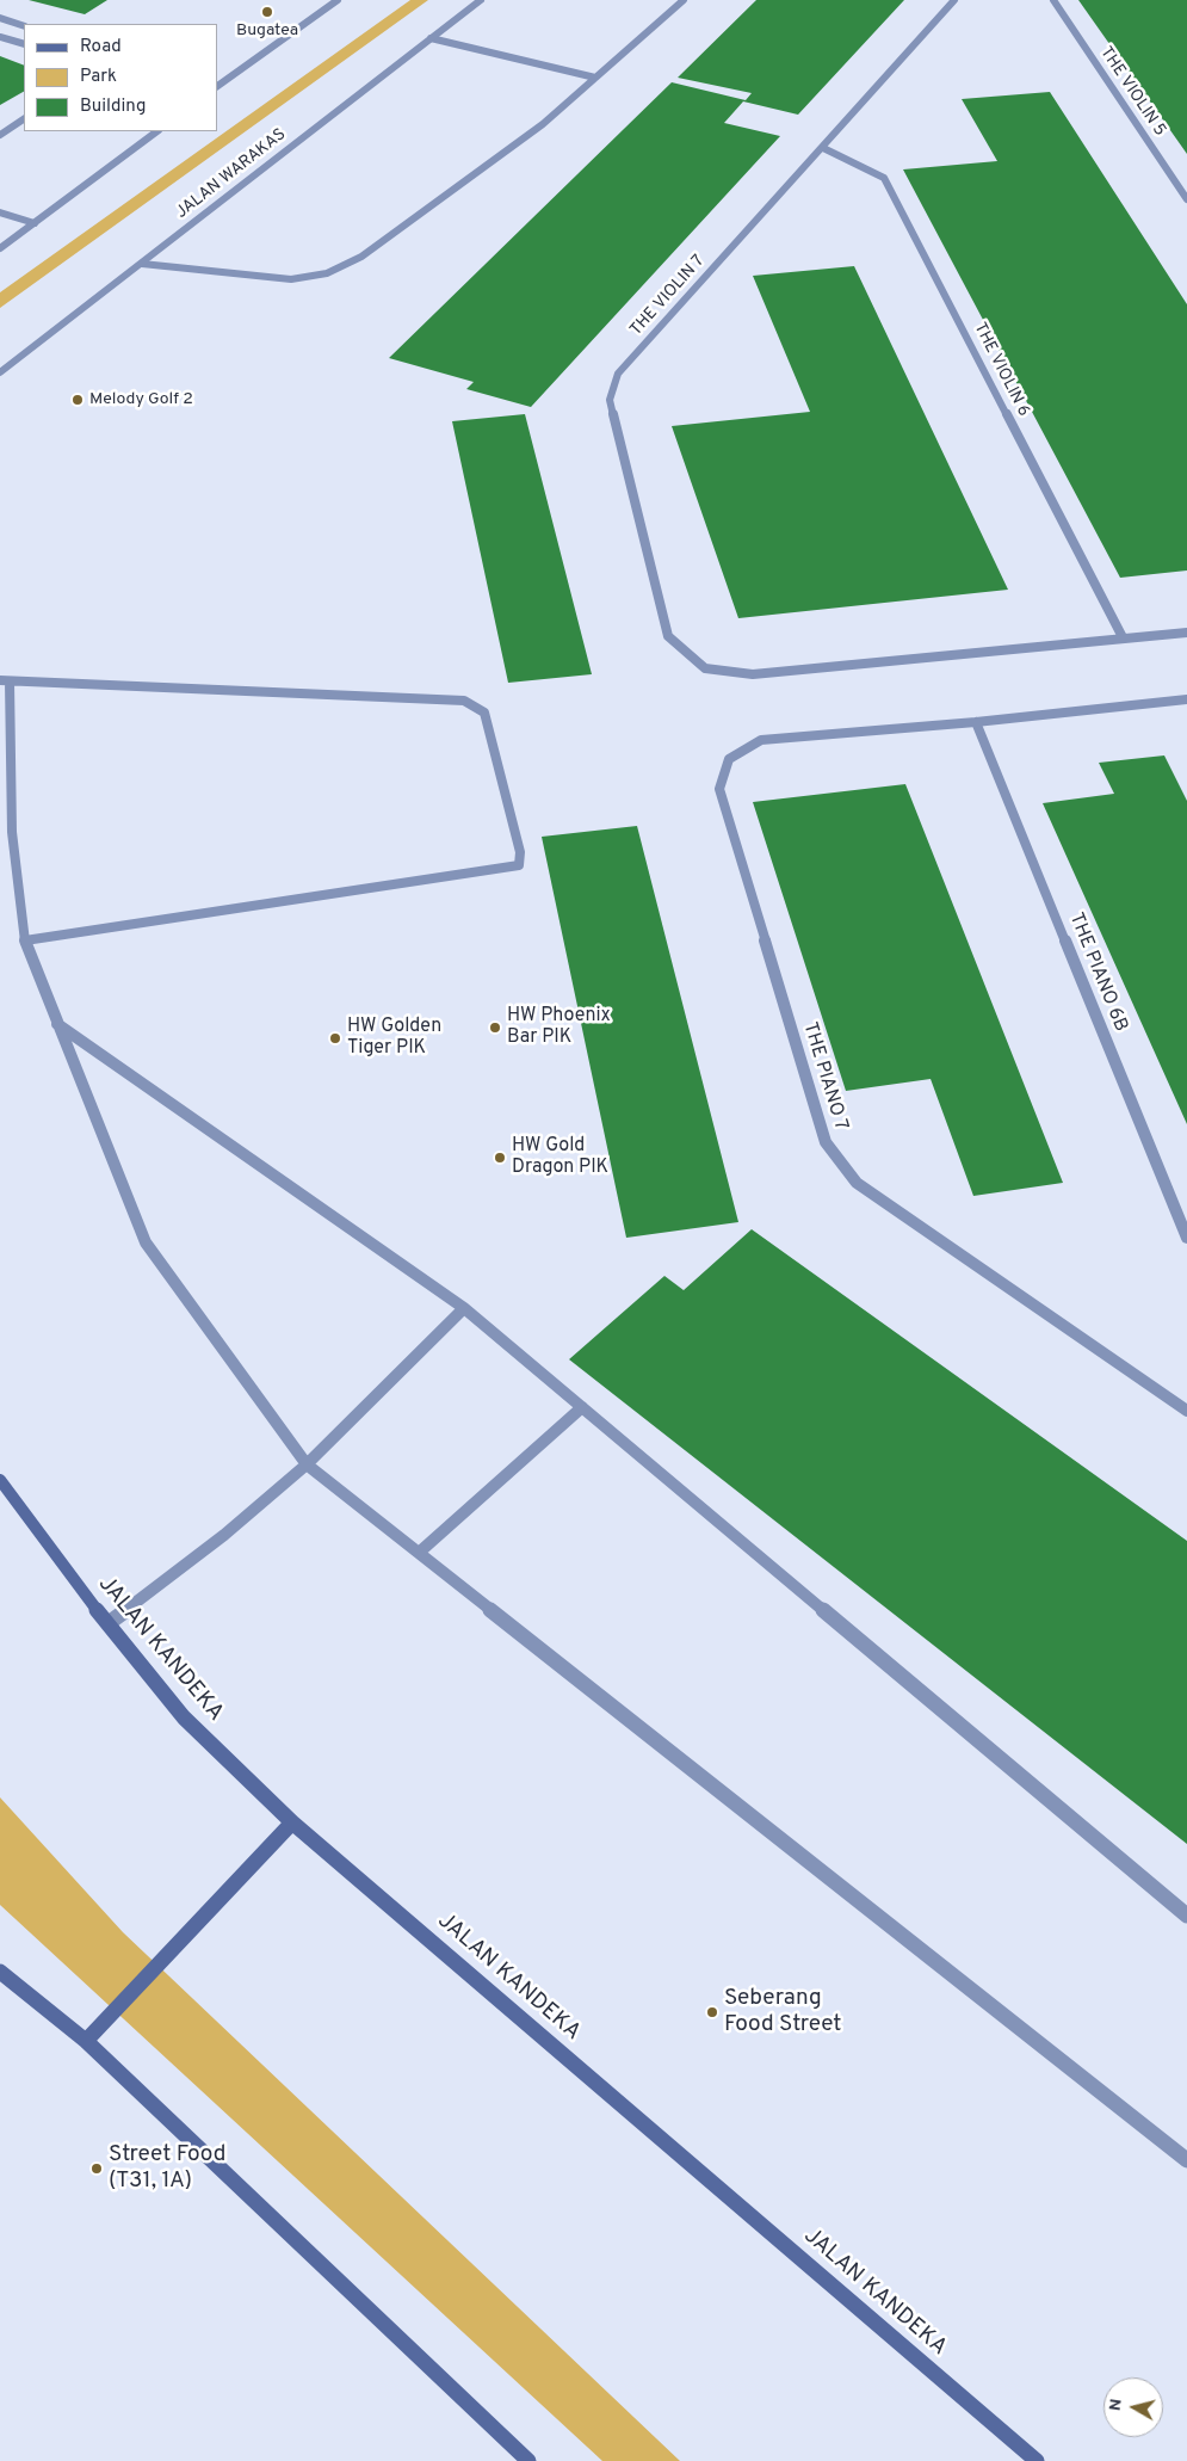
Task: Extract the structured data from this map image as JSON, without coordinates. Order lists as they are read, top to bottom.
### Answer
{
  "streets": {
    "main road": ["JALAN KANDEKA"],
    "street": [
      "THE VIOLIN 5",
      "JALAN WARAKAS",
      "THE VIOLIN 7",
      "THE VIOLIN 6",
      "THE PIANO 6B",
      "THE PIANO 7"
    ]
  },
  "crossings": [
    ["THE VIOLIN 7", "THE VIOLIN 6"],
    ["THE PIANO 6B", "THE PIANO 7"]
  ],
  "places": [
    "Bugatea",
    "Melody Golf 2",
    "HW Phoenix Bar PIK",
    "HW Golden Tiger PIK",
    "HW Gold Dragon PIK",
    "Seberang Food Street",
    "Street Food (T31, 1A)"
  ],
  "legend": ["Road", "Park", "Building"],
  "north": "left"
}
